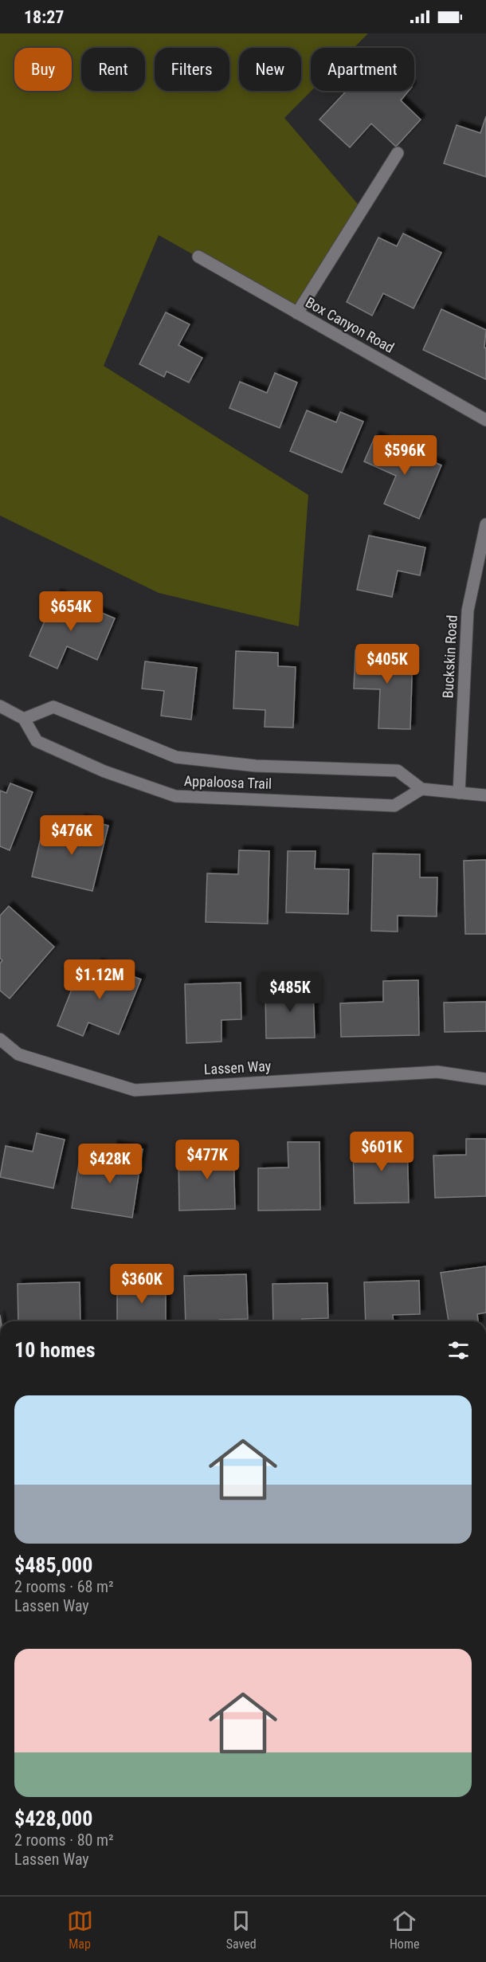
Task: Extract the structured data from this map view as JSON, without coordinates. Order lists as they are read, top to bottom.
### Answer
{
  "streets": {
    "street": [
      "Box Canyon Road",
      "Buckskin Road",
      "Appaloosa Trail",
      "Lassen Way"
    ]
  },
  "page": {
    "status": "18:27",
    "chip": [
      "Buy",
      "Rent",
      "Filters",
      "New",
      "Apartment"
    ],
    "price": [
      "$596K",
      "$654K",
      "$405K",
      "$476K",
      "$1.12M",
      "$485K",
      "$601K",
      "$477K",
      "$428K",
      "$360K"
    ],
    "heading": "10 homes",
    "list": [
      {
        "name": "$485,000",
        "note": "2 rooms · 68 m² · Lassen Way"
      },
      {
        "name": "$428,000",
        "note": "2 rooms · 80 m² · Lassen Way"
      }
    ],
    "tabs": ["Map", "Saved", "Home"]
  }
}
